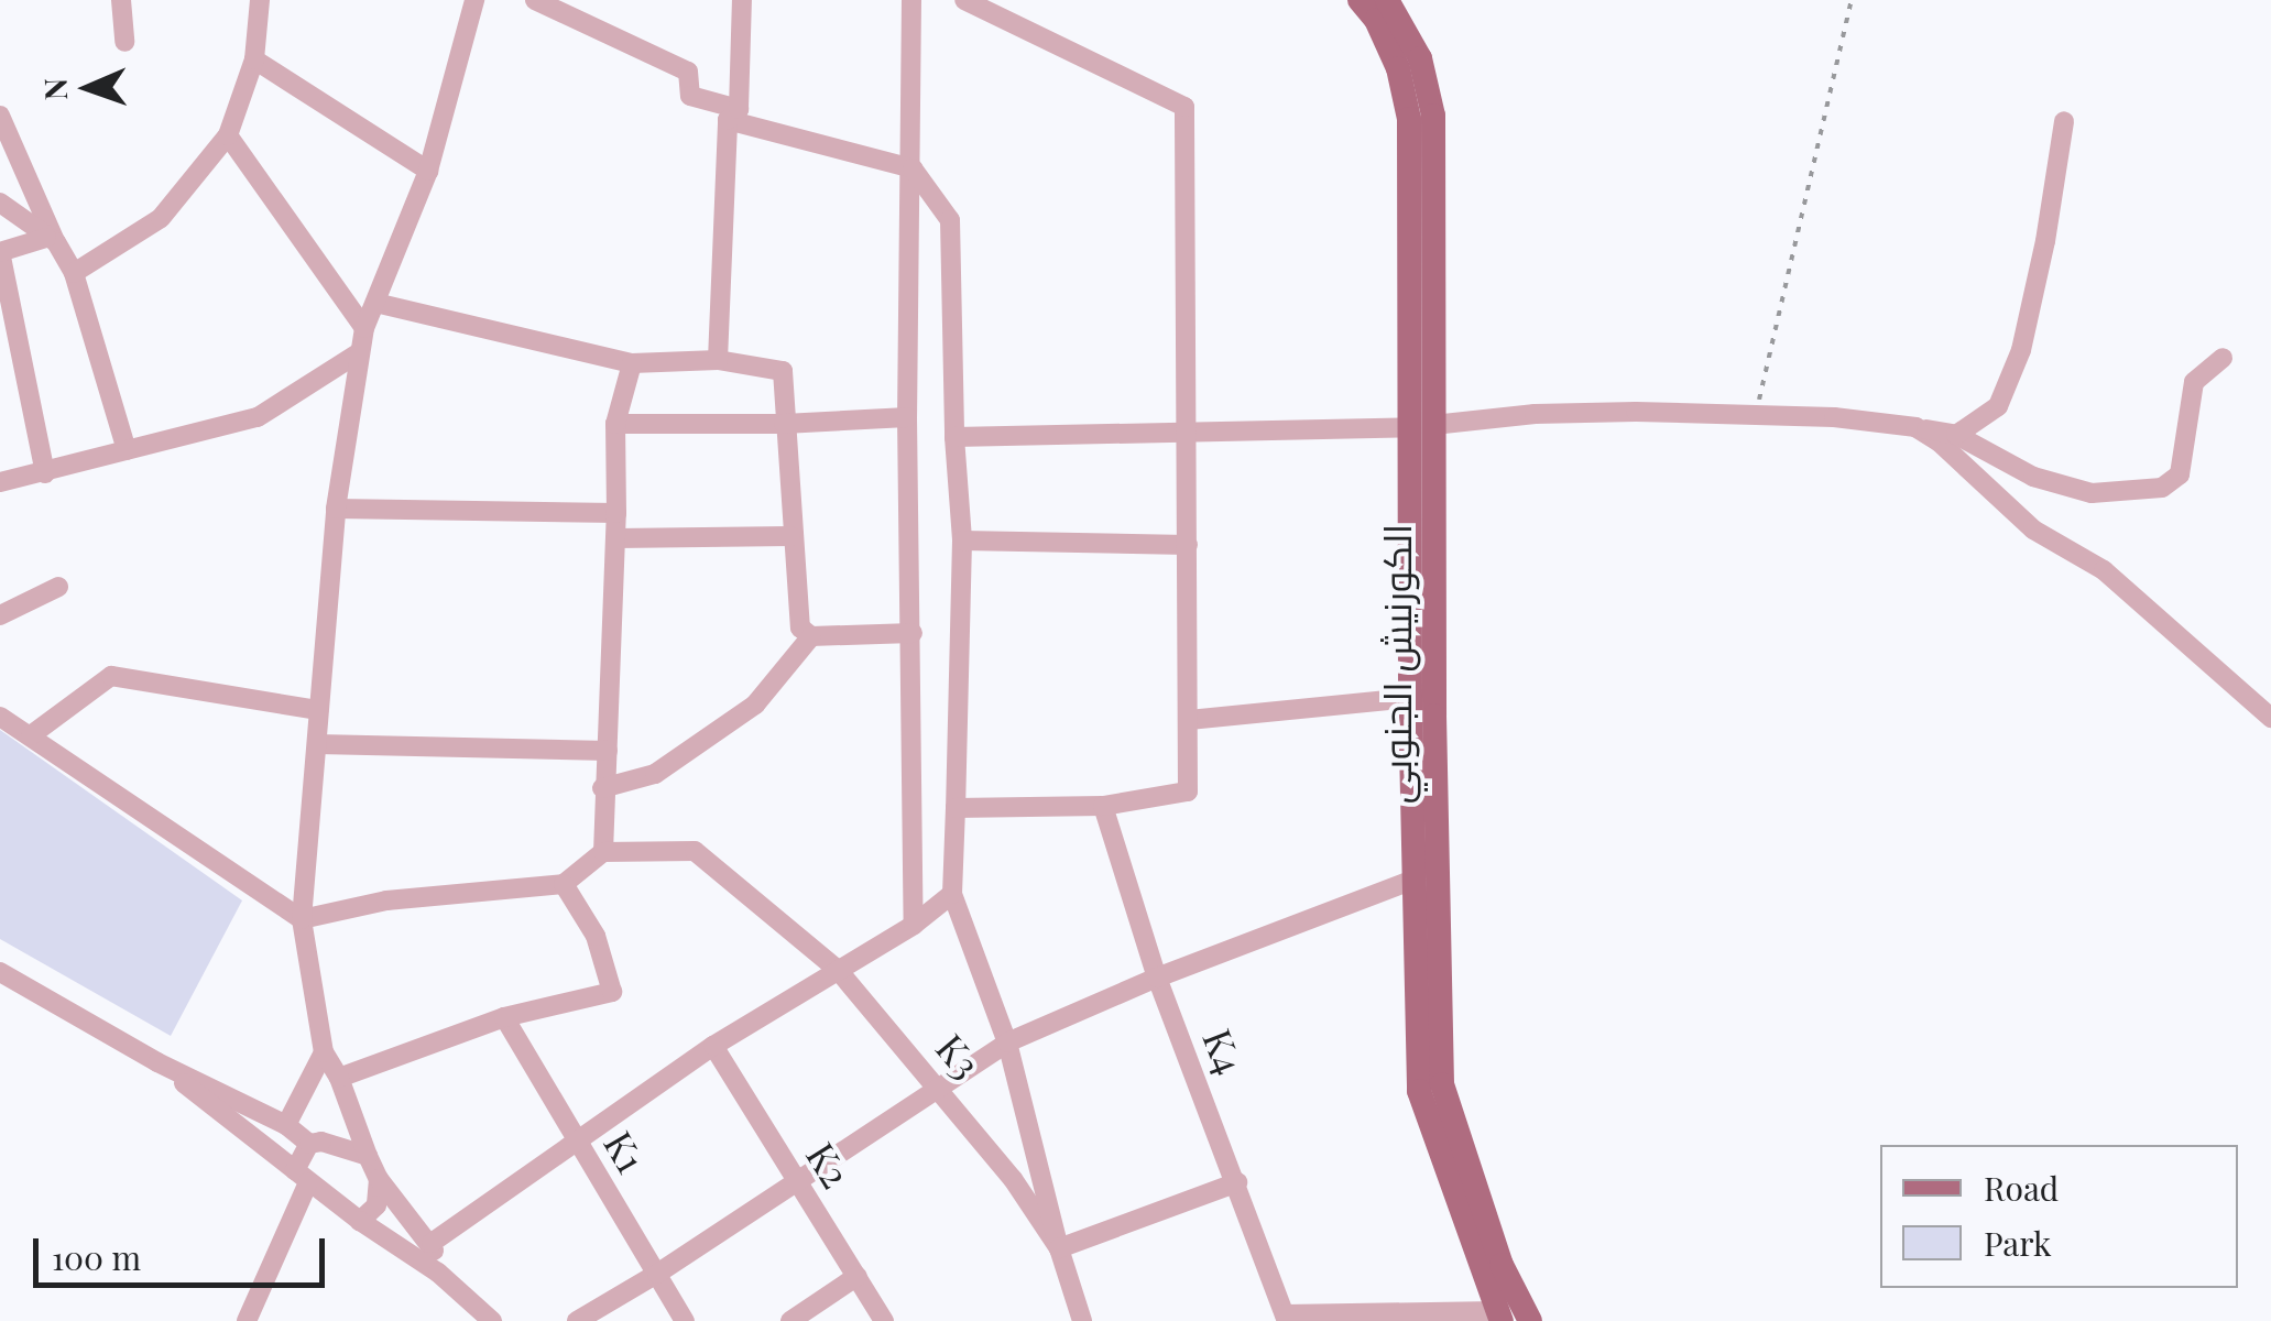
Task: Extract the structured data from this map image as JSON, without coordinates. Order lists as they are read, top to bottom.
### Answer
{
  "streets": {
    "main road": ["الكورنيش الجنوبي"],
    "street": [
      "K4",
      "K3",
      "K1",
      "K2"
    ]
  },
  "legend": ["Road", "Park"],
  "scale_bar": "100 m",
  "north": "left"
}
